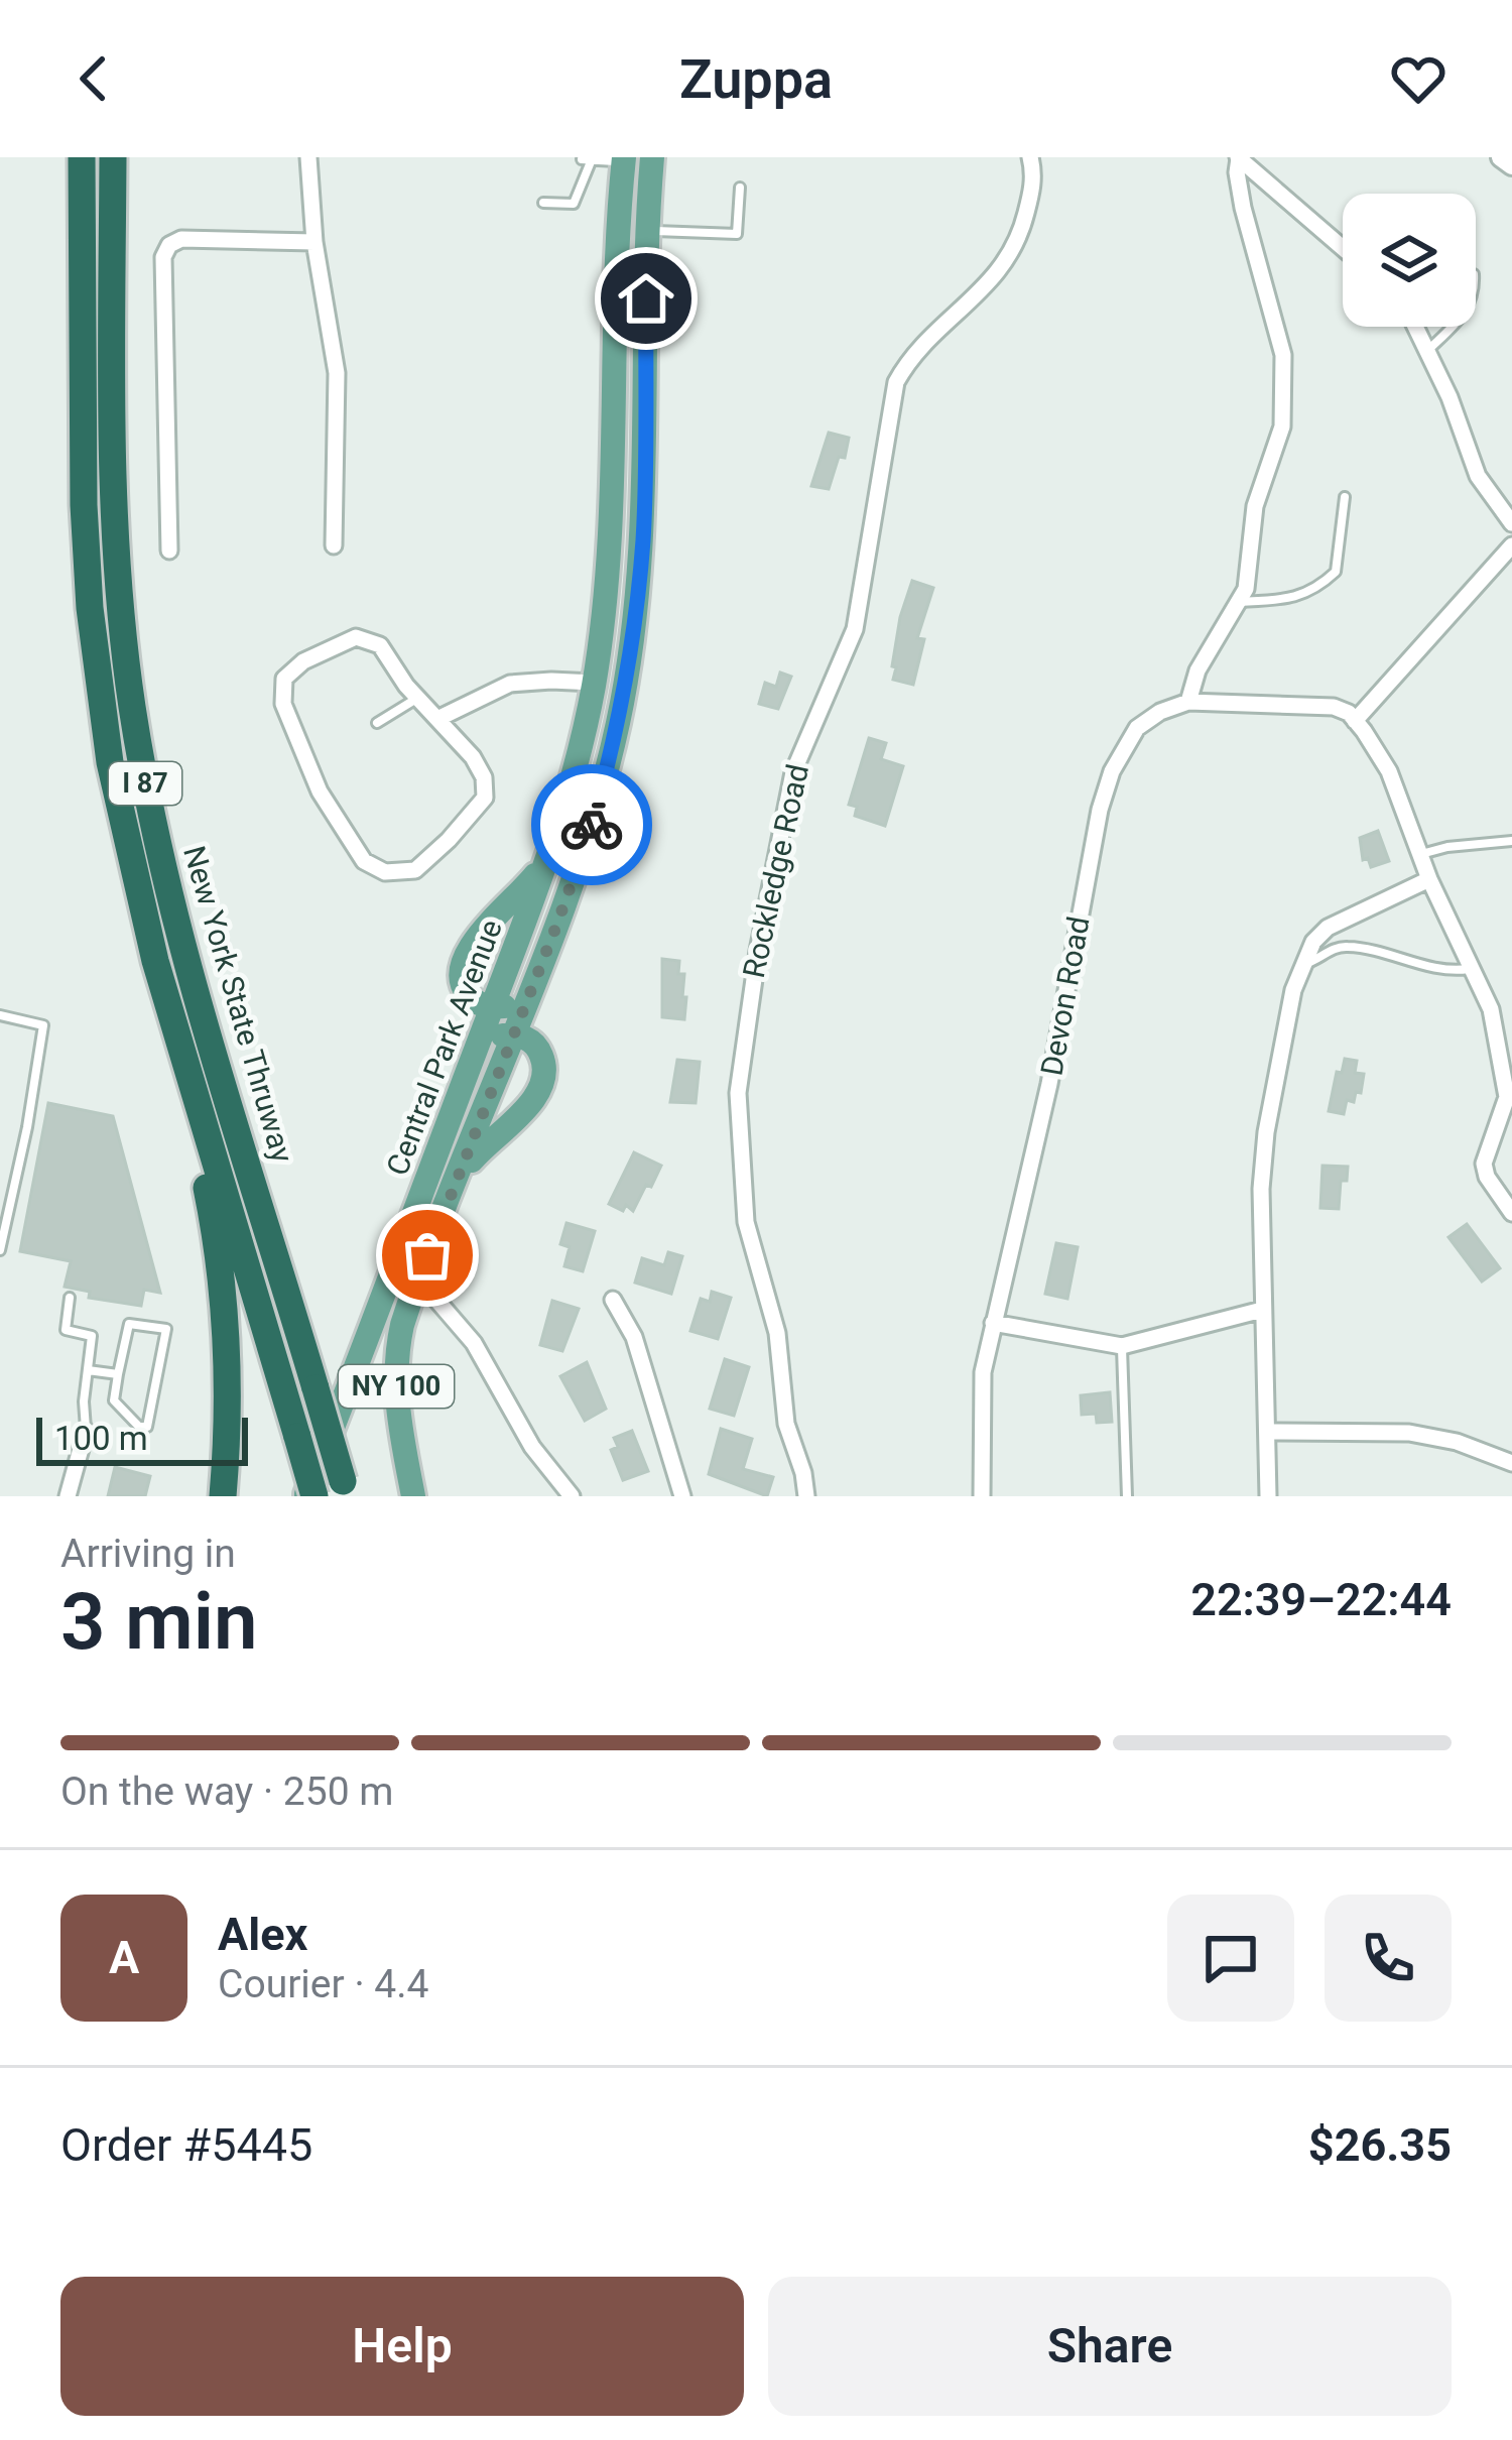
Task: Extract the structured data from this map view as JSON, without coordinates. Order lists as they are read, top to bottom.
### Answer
{
  "streets": {
    "highway": ["I 87", "New York State Thruway"],
    "main road": ["Central Park Avenue", "NY 100"],
    "street": ["Rockledge Road", "Devon Road"]
  },
  "crossings": [
    ["I 87", "Central Park Avenue"]
  ],
  "scale_bar": "100 m",
  "page": {
    "header": "Zuppa",
    "scale": "100 m",
    "heading": ["3 min", "Arriving in", "22:39–22:44"],
    "panel": [
      "Alex",
      "Courier · 4.4",
      "Order #5445",
      "$26.35"
    ],
    "bar": "On the way · 250 m",
    "round": "A",
    "buttons": ["Help", "Share"]
  }
}
